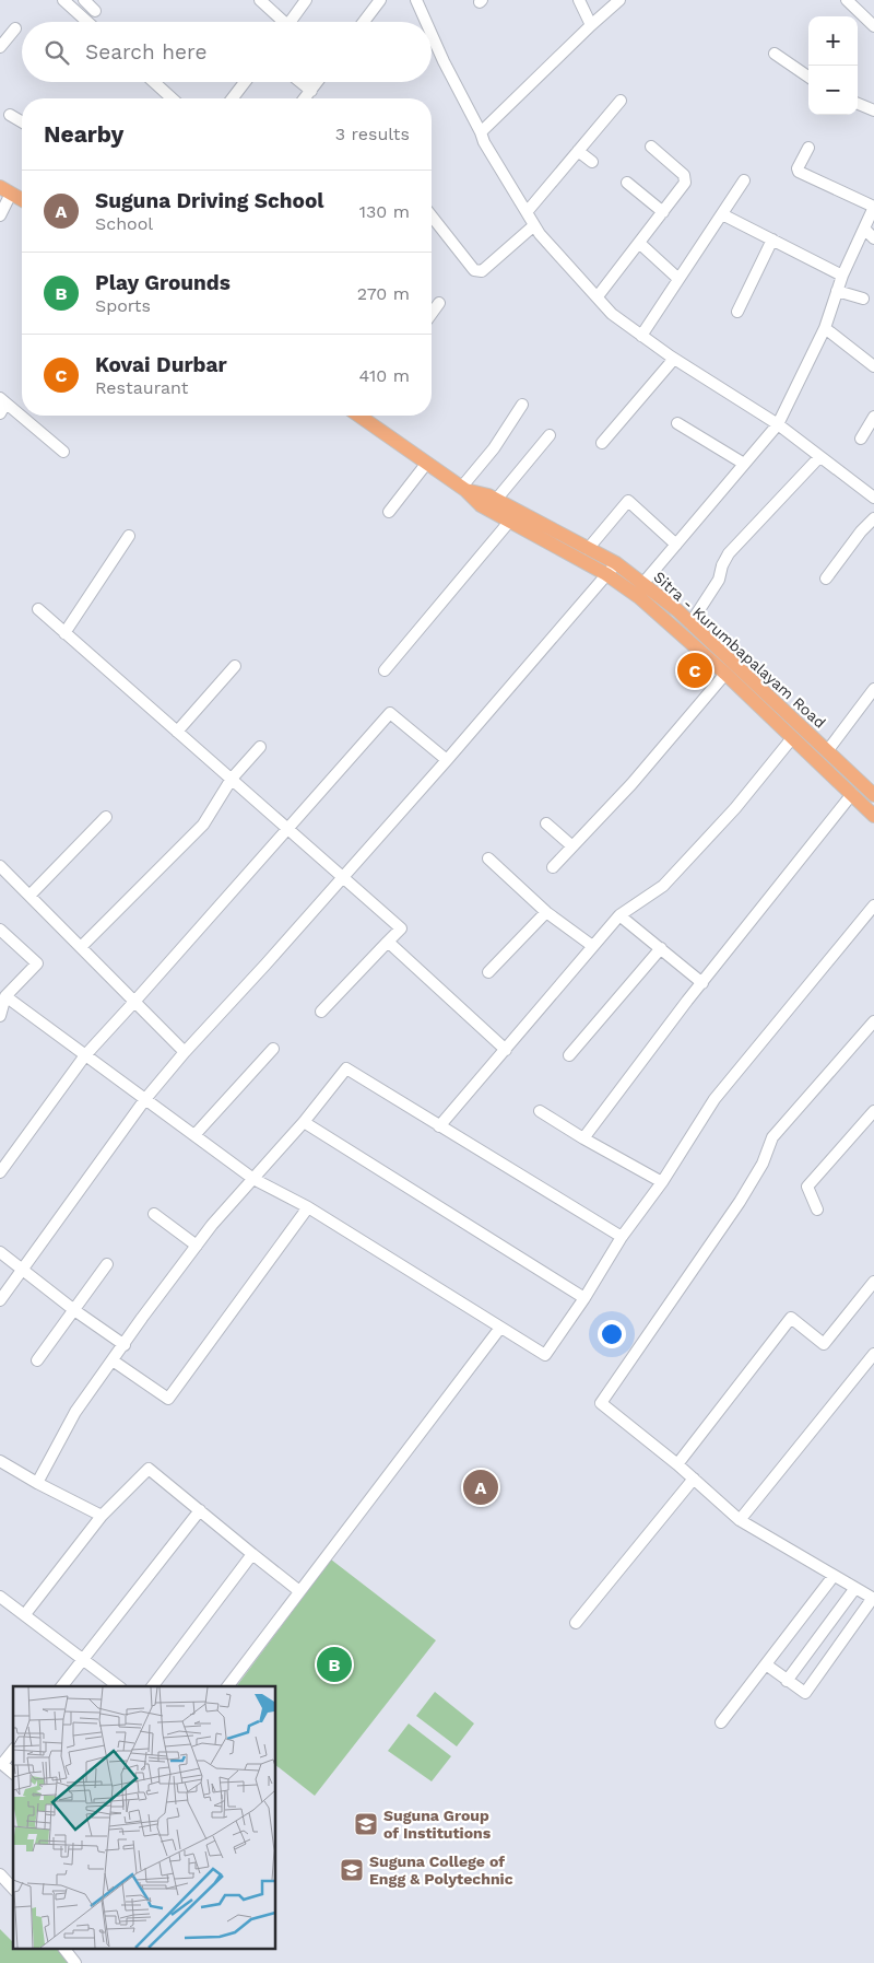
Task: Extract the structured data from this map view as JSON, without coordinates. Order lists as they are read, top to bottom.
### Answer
{
  "streets": {
    "main road": ["Sitra - Kurumbapalayam Road"]
  },
  "places": {
    "school or university": ["Suguna Group of Institutions", "Suguna College of Engg & Polytechnic"]
  },
  "page": {
    "map_buttons": ["+", "−"],
    "search": "Search here",
    "heading": ["Nearby", "3 results"],
    "list": [
      {
        "mark": "A",
        "name": "Suguna Driving School",
        "note": "School",
        "value": "130 m"
      },
      {
        "mark": "B",
        "name": "Play Grounds",
        "note": "Sports",
        "value": "270 m"
      },
      {
        "mark": "C",
        "name": "Kovai Durbar",
        "note": "Restaurant",
        "value": "410 m"
      }
    ],
    "pins": ["C", "A", "B"]
  }
}
